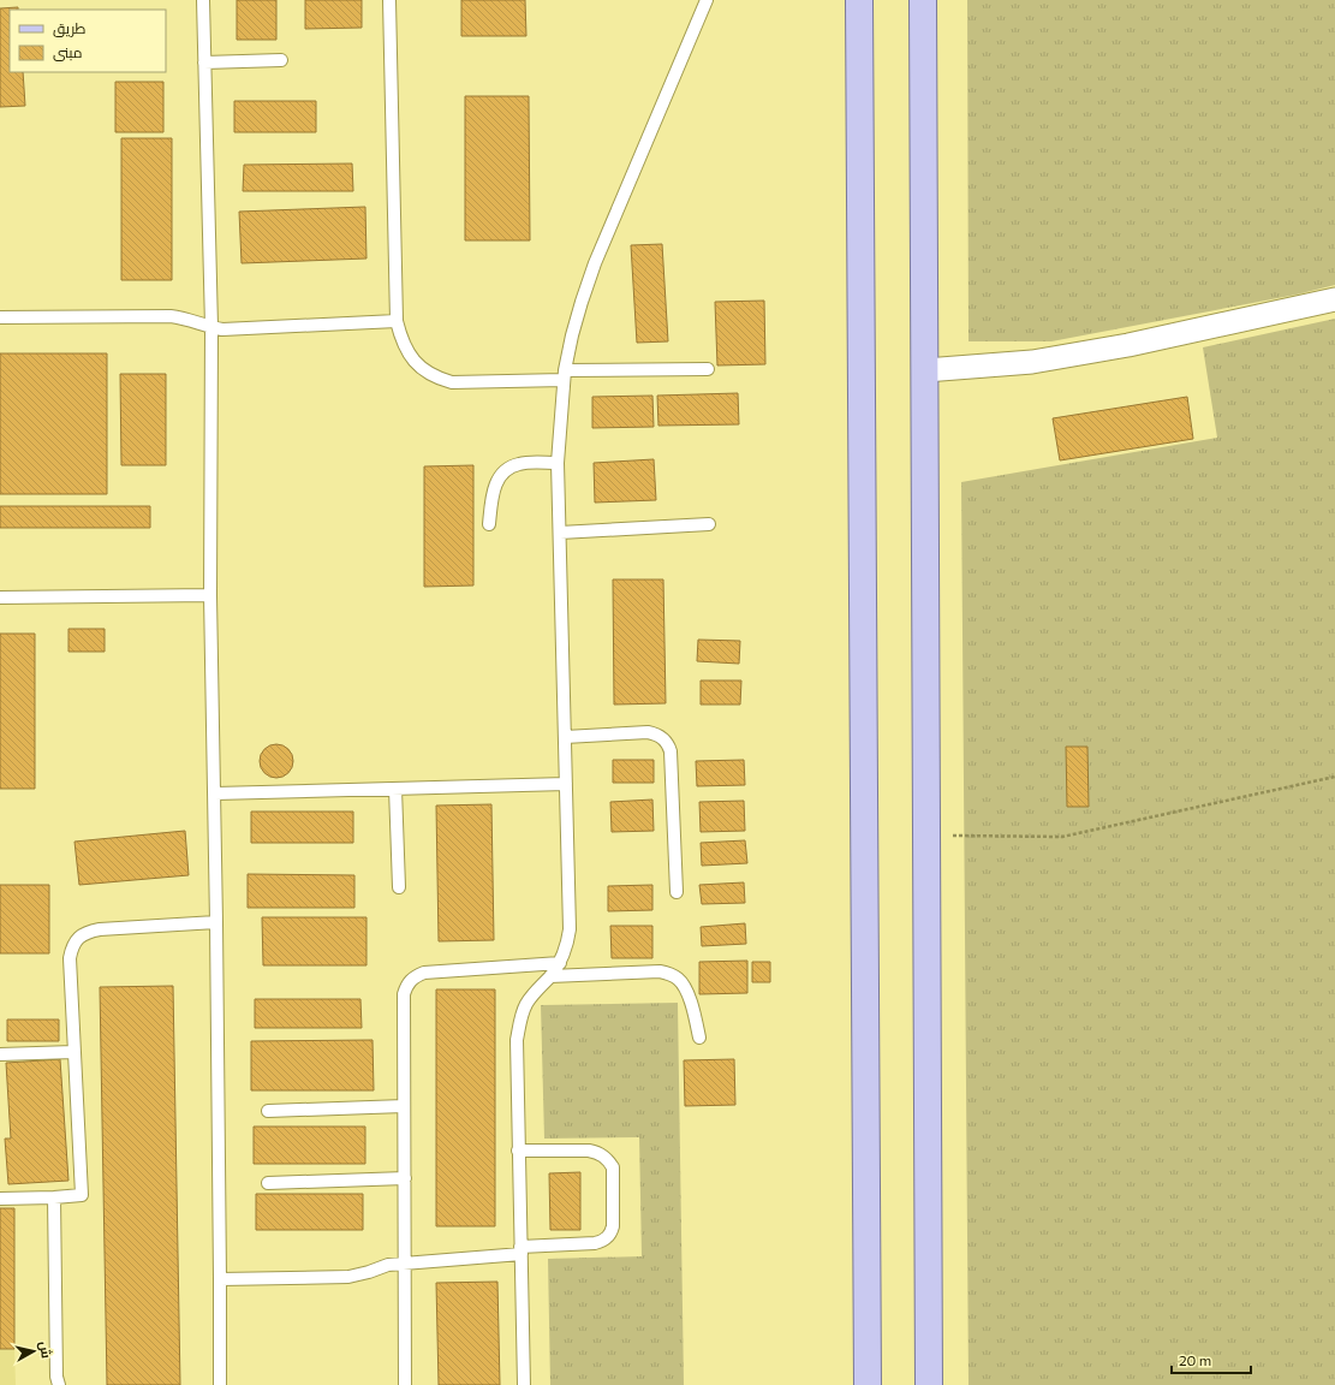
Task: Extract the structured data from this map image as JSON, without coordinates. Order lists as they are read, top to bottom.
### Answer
{
  "legend": ["طريق", "مبنى"],
  "scale_bar": "20 m",
  "north": "right"
}
